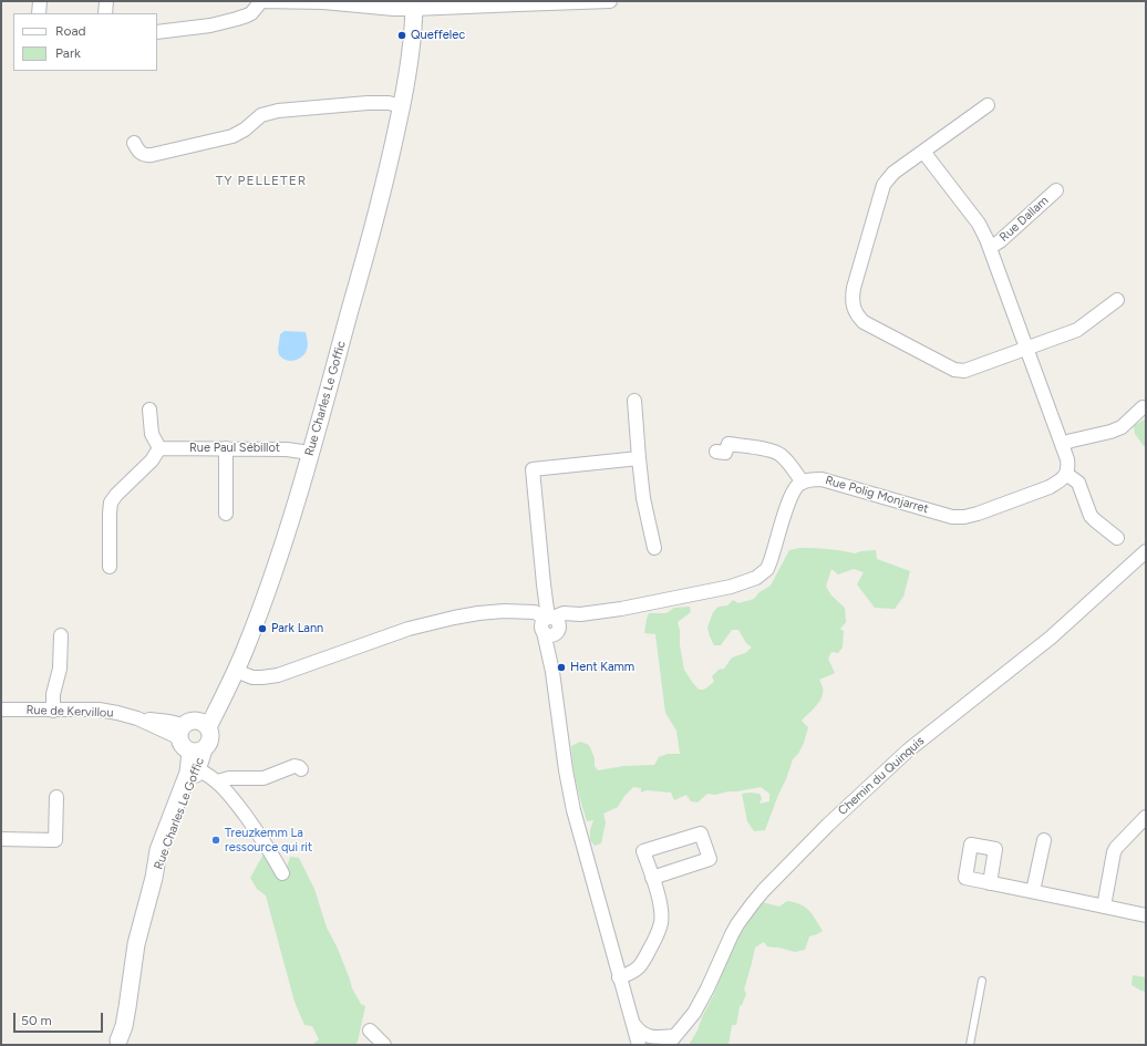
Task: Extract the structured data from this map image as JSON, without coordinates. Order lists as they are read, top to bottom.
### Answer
{
  "streets": {
    "street": [
      "Rue Dallam",
      "Rue Charles Le Goffic",
      "Rue Paul Sébillot",
      "Rue Polig Monjarret",
      "Rue de Kervillou",
      "Chemin du Quinquis"
    ]
  },
  "crossings": [
    ["Rue Charles Le Goffic", "Rue Paul Sébillot"],
    ["Rue Charles Le Goffic", "Rue de Kervillou"]
  ],
  "districts": ["TY PELLETER"],
  "places": [
    "Queffelec",
    "Park Lann",
    "Hent Kamm",
    "Treuzkemm La ressource qui rit"
  ],
  "legend": ["Road", "Park"],
  "scale_bar": "50 m"
}
